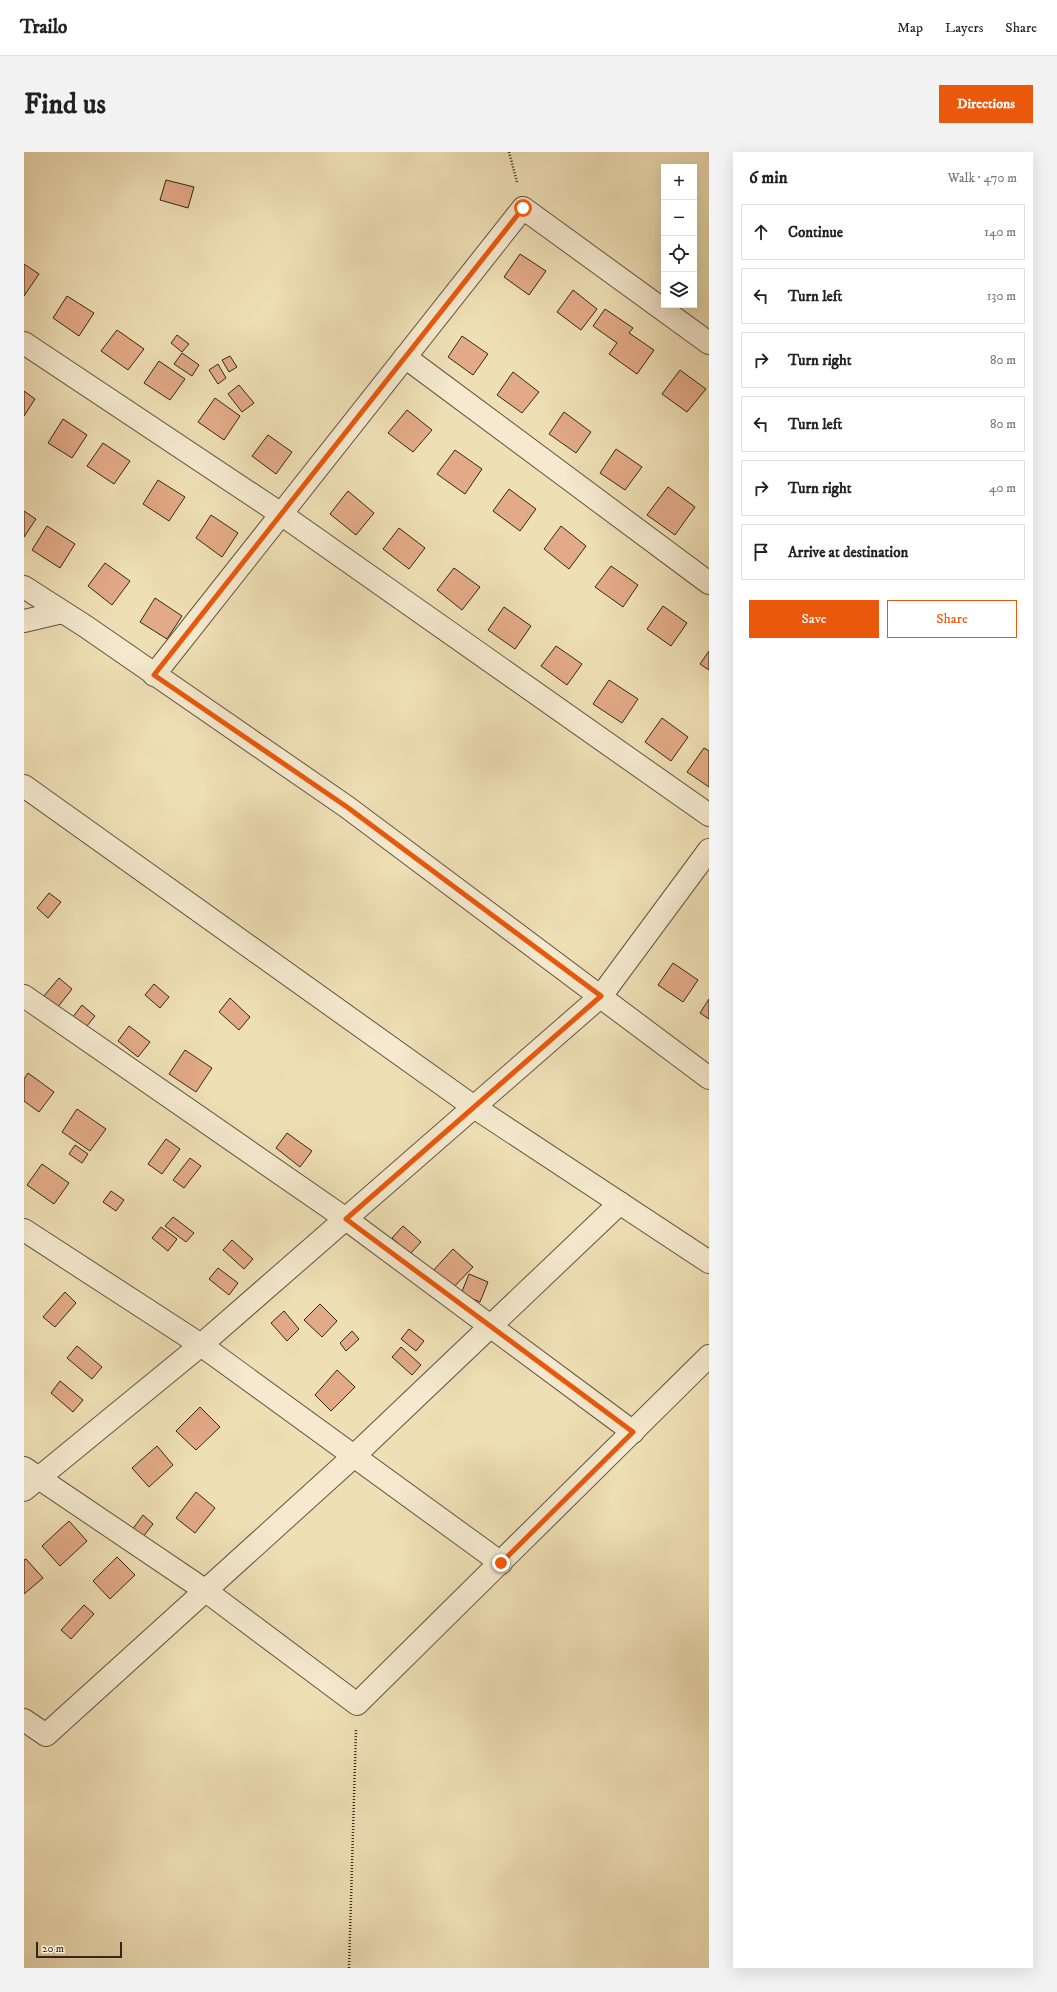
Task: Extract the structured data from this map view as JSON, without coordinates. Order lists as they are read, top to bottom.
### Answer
{
  "scale_bar": "20 m",
  "page": {
    "header": "Trailo",
    "nav": ["Map", "Layers", "Share"],
    "buttons": [
      "Directions",
      ["Save", "Share"]
    ],
    "title": "Find us",
    "heading": ["6 min", "Walk · 470 m"],
    "map_buttons": ["+", "−"],
    "list": [
      ["Continue", "140 m"],
      ["Turn left", "130 m"],
      ["Turn right", "80 m"],
      ["Turn left", "80 m"],
      ["Turn right", "40 m"],
      "Arrive at destination"
    ],
    "scale": "20 m"
  }
}
